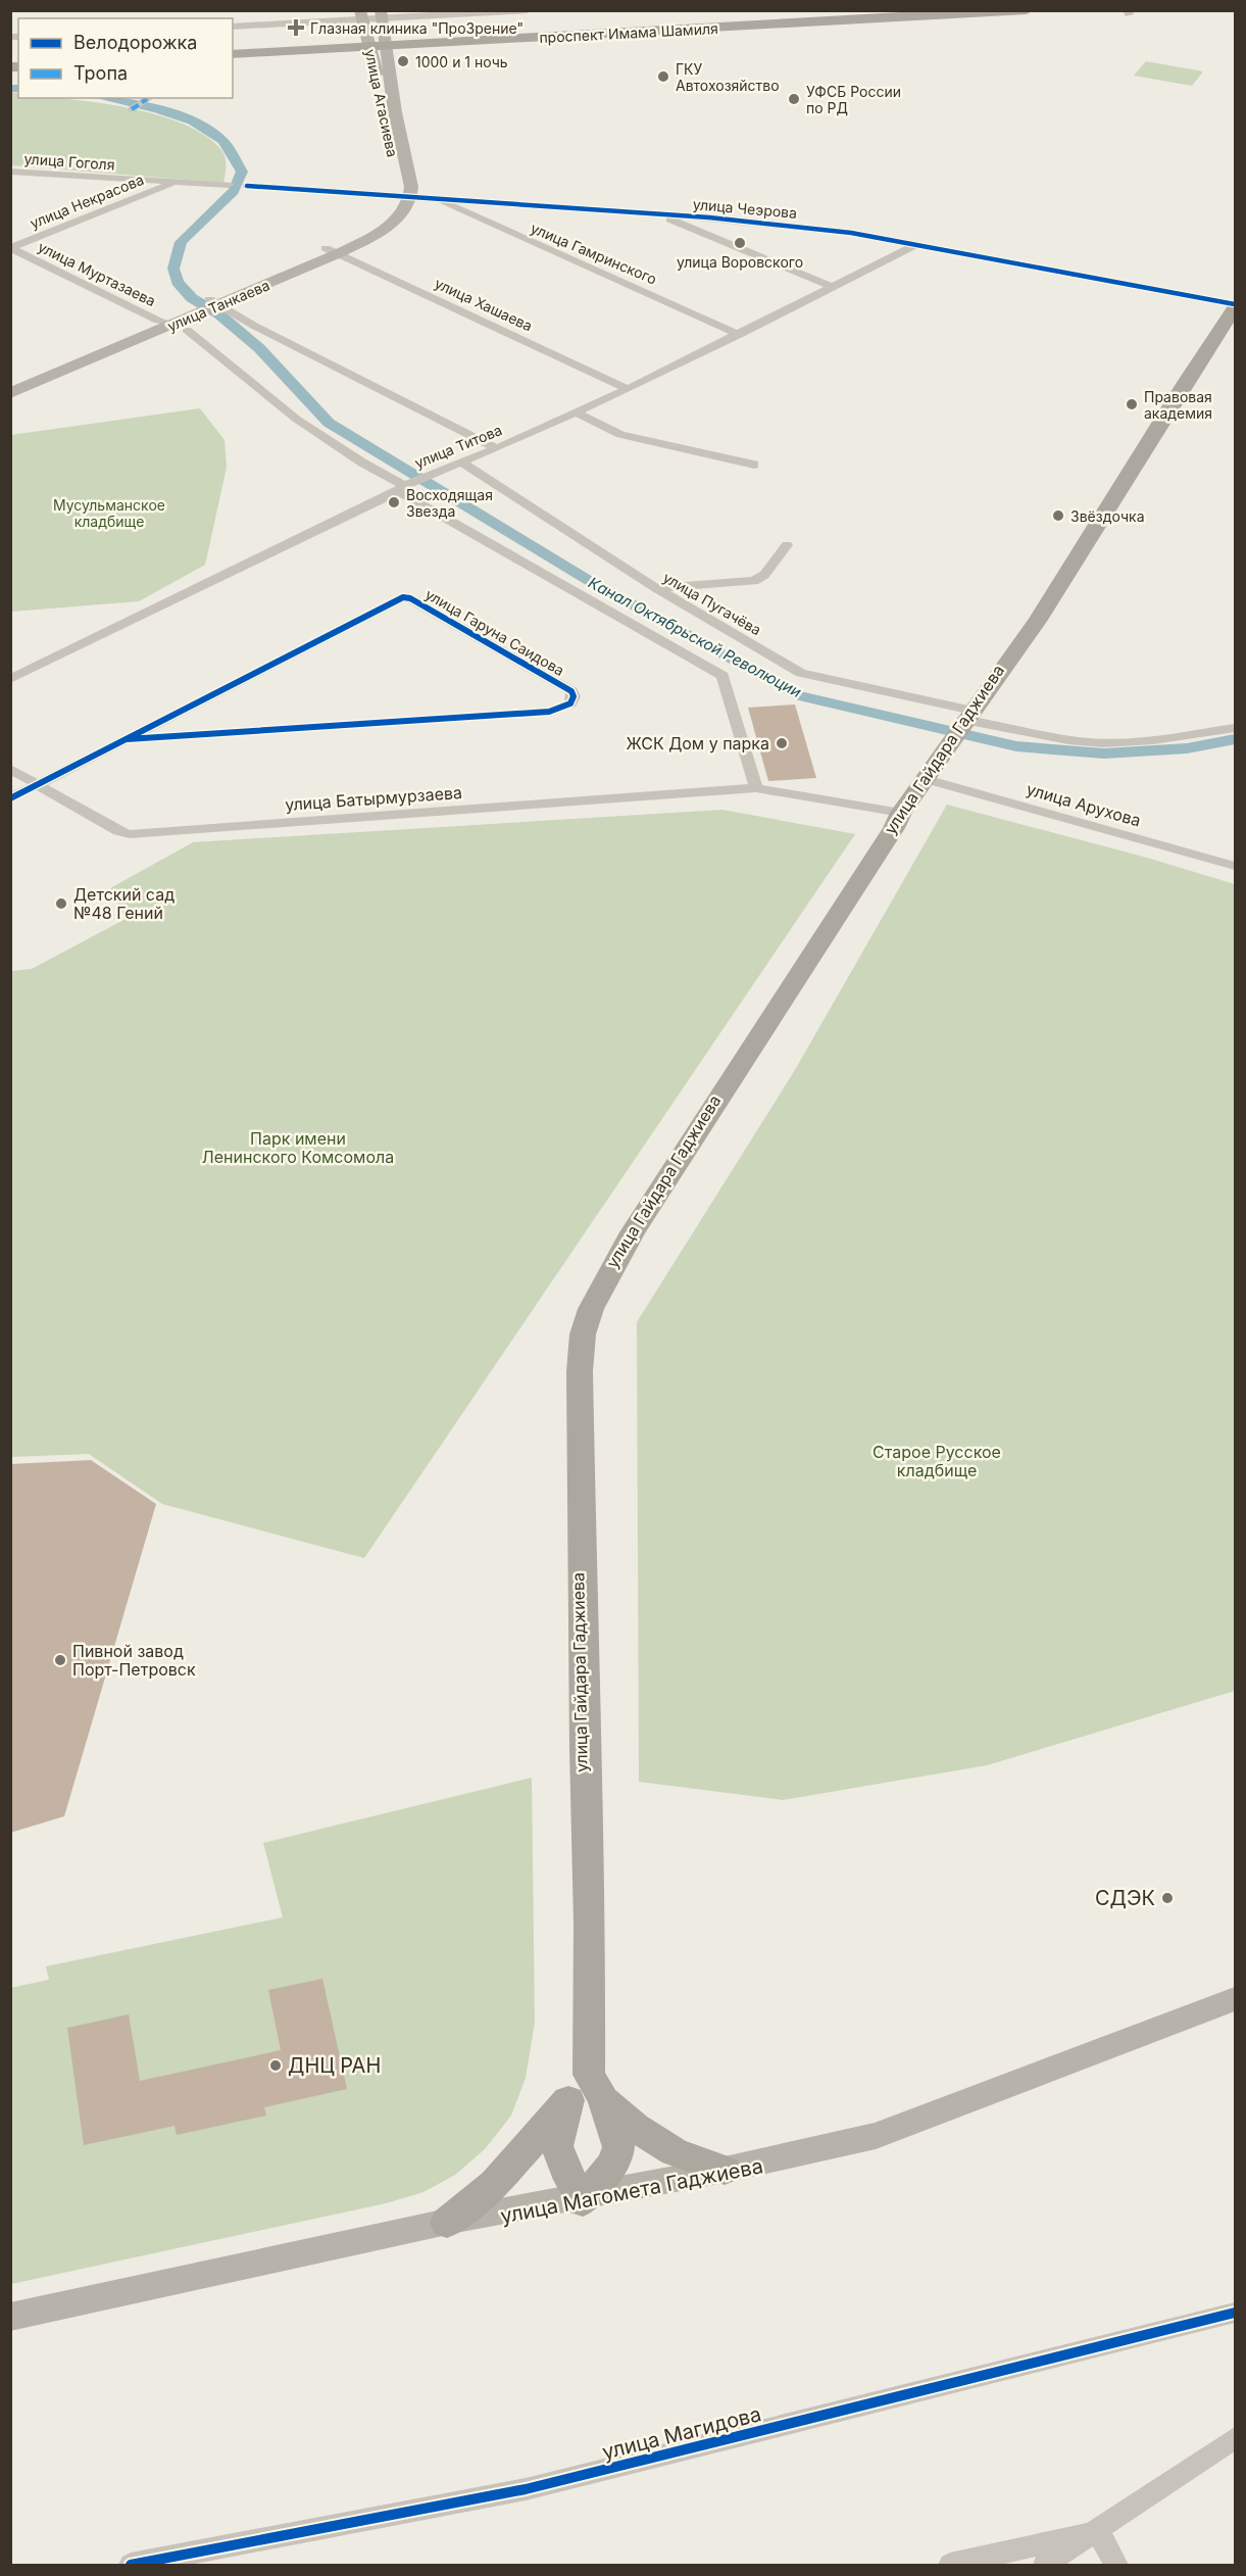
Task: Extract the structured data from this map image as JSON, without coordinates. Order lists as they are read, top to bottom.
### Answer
{
  "streets": {
    "main road": [
      "проспект Имама Шамиля",
      "улица Агасиева",
      "улица Танкаева",
      "улица Гайдара Гаджиева",
      "улица Магомета Гаджиева"
    ],
    "street": [
      "улица Гоголя",
      "улица Некрасова",
      "улица Чеэрова",
      "улица Гамринского",
      "улица Муртазаева",
      "улица Хашаева",
      "улица Титова",
      "улица Пугачёва",
      "улица Гаруна Саидова",
      "улица Батырмурзаева",
      "улица Арухова",
      "улица Магидова"
    ]
  },
  "crossings": [
    ["проспект Имама Шамиля", "улица Агасиева"],
    ["улица Агасиева", "улица Чеэрова"],
    ["улица Агасиева", "улица Танкаева"],
    ["улица Гоголя", "улица Некрасова"],
    ["улица Некрасова", "улица Муртазаева"],
    ["улица Чеэрова", "улица Гамринского"],
    ["улица Чеэрова", "улица Танкаева"],
    ["улица Чеэрова", "улица Титова"],
    ["улица Чеэрова", "улица Гайдара Гаджиева"],
    ["улица Гамринского", "улица Титова"],
    ["улица Муртазаева", "улица Танкаева"],
    ["улица Муртазаева", "улица Титова"],
    ["улица Муртазаева", "улица Батырмурзаева"],
    ["улица Хашаева", "улица Танкаева"],
    ["улица Хашаева", "улица Титова"],
    ["улица Титова", "улица Пугачёва"],
    ["улица Пугачёва", "улица Гайдара Гаджиева"],
    ["улица Гаруна Саидова", "улица Батырмурзаева"],
    ["улица Гайдара Гаджиева", "улица Батырмурзаева"],
    ["улица Гайдара Гаджиева", "улица Арухова"],
    ["улица Гайдара Гаджиева", "улица Магомета Гаджиева"]
  ],
  "water": ["Канал Октябрьской Революции"],
  "parks": ["Мусульманское кладбище", "Парк имени Ленинского Комсомола", "Старое Русское кладбище"],
  "places": {
    "health": ["Глазная клиника \"ПроЗрение\""],
    "other": [
      "1000 и 1 ночь",
      "ГКУ Автохозяйство",
      "УФСБ России по РД",
      "улица Воровского",
      "Правовая академия",
      "Восходящая Звезда",
      "Звёздочка",
      "ЖСК Дом у парка",
      "Детский сад №48 Гений",
      "Пивной завод Порт-Петровск",
      "СДЭК",
      "ДНЦ РАН"
    ]
  },
  "legend": ["Велодорожка", "Тропа"]
}
